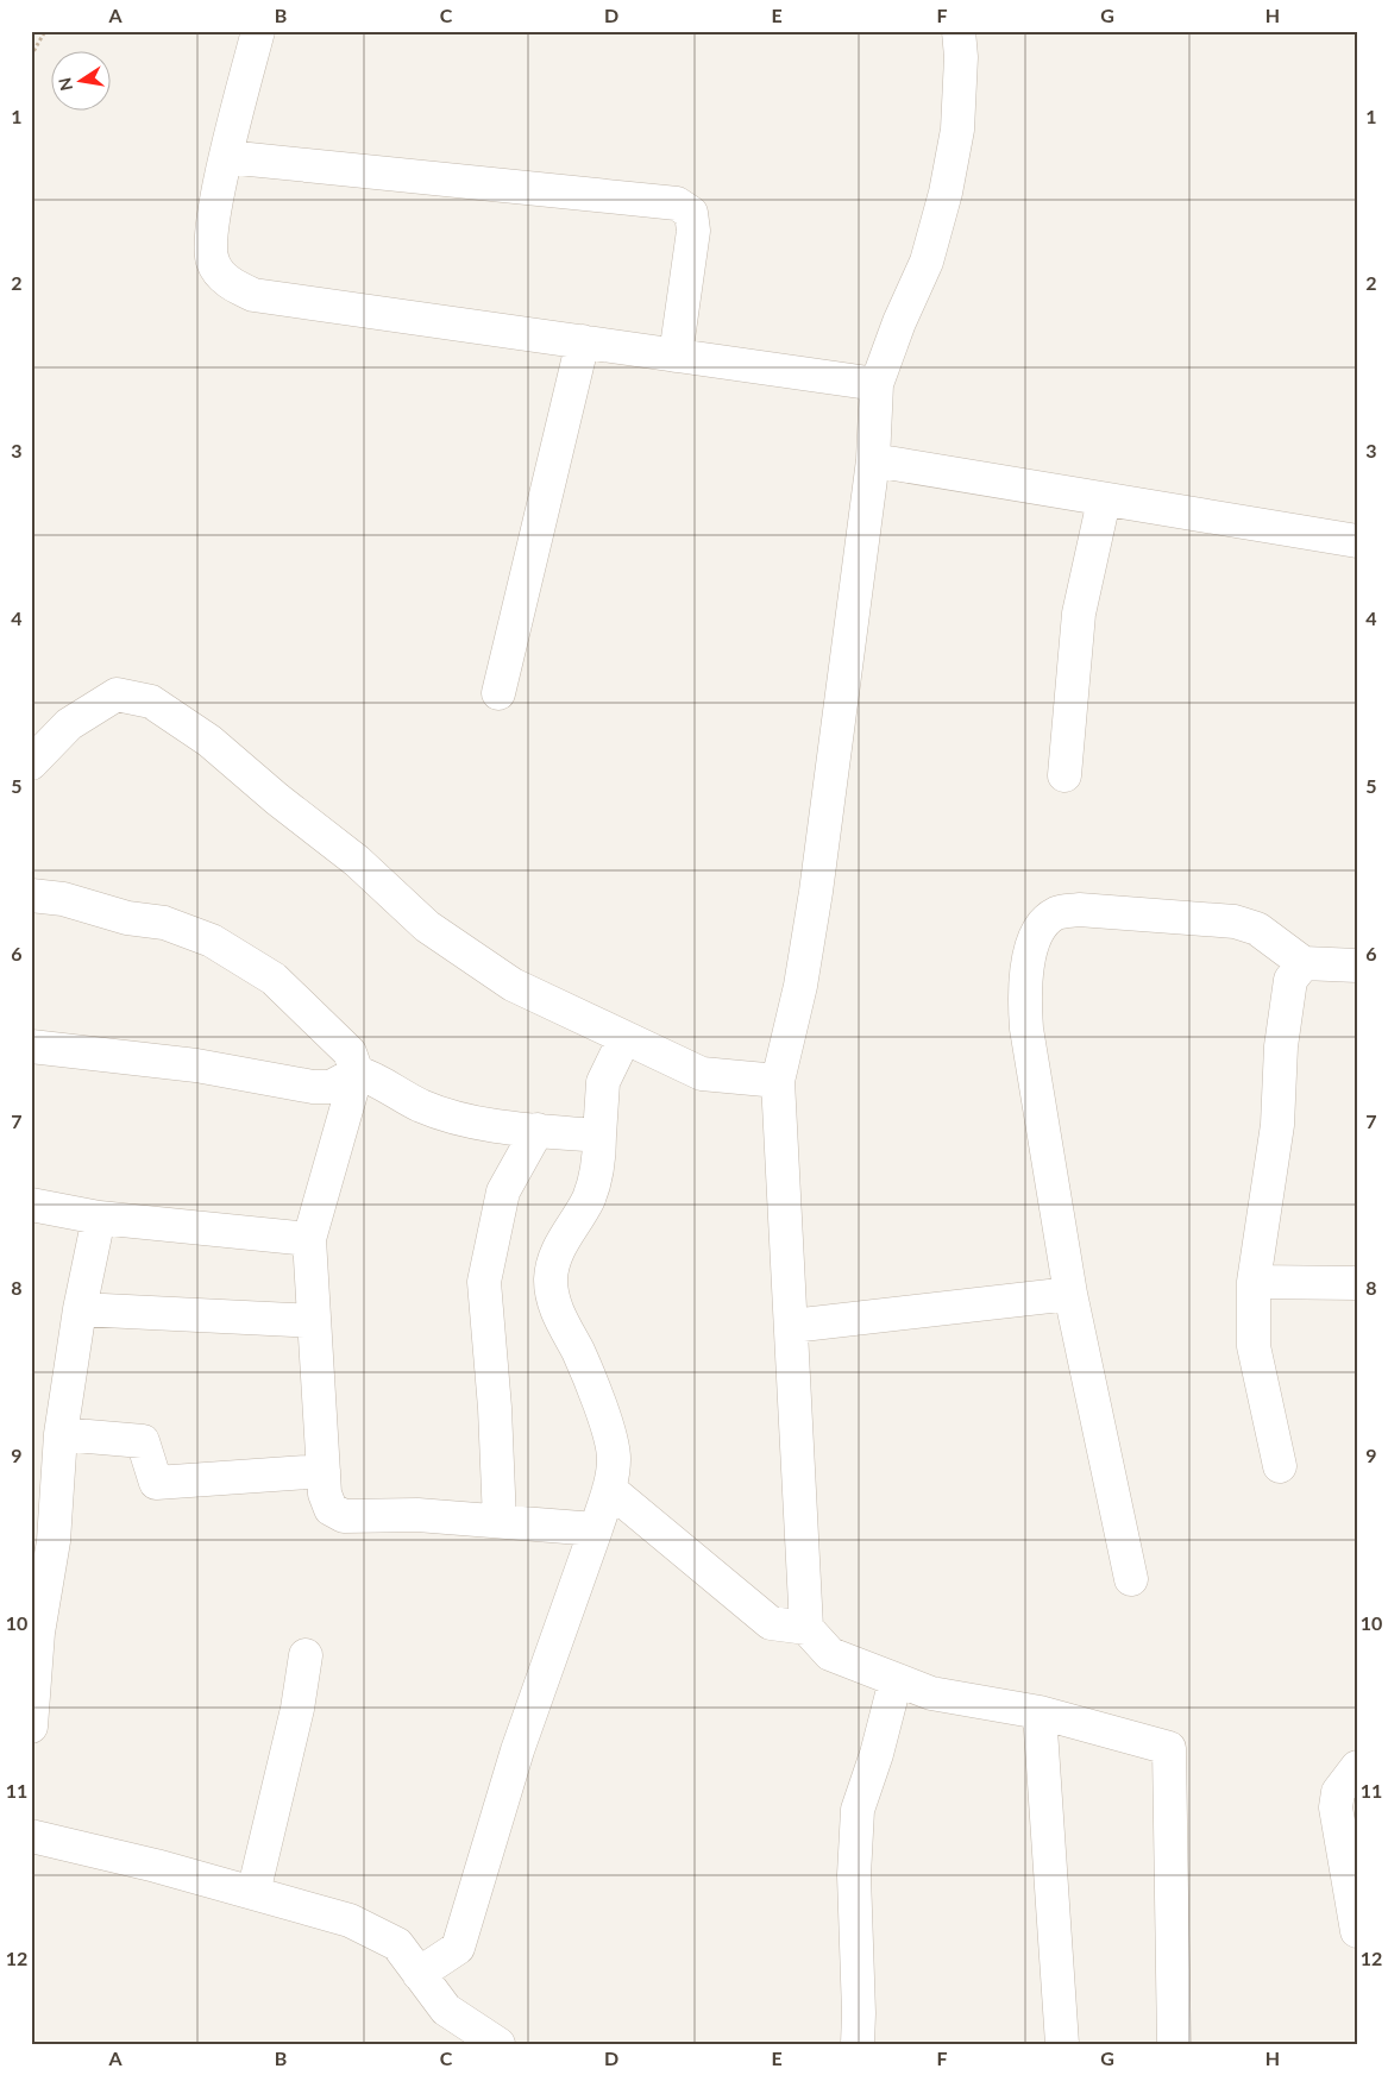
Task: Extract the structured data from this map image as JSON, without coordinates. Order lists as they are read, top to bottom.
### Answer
{
  "north": "left",
  "grid": {
    "columns": [
      "A",
      "B",
      "C",
      "D",
      "E",
      "F",
      "G",
      "H"
    ],
    "rows": [
      "1",
      "2",
      "3",
      "4",
      "5",
      "6",
      "7",
      "8",
      "9",
      "10",
      "11",
      "12"
    ]
  }
}
